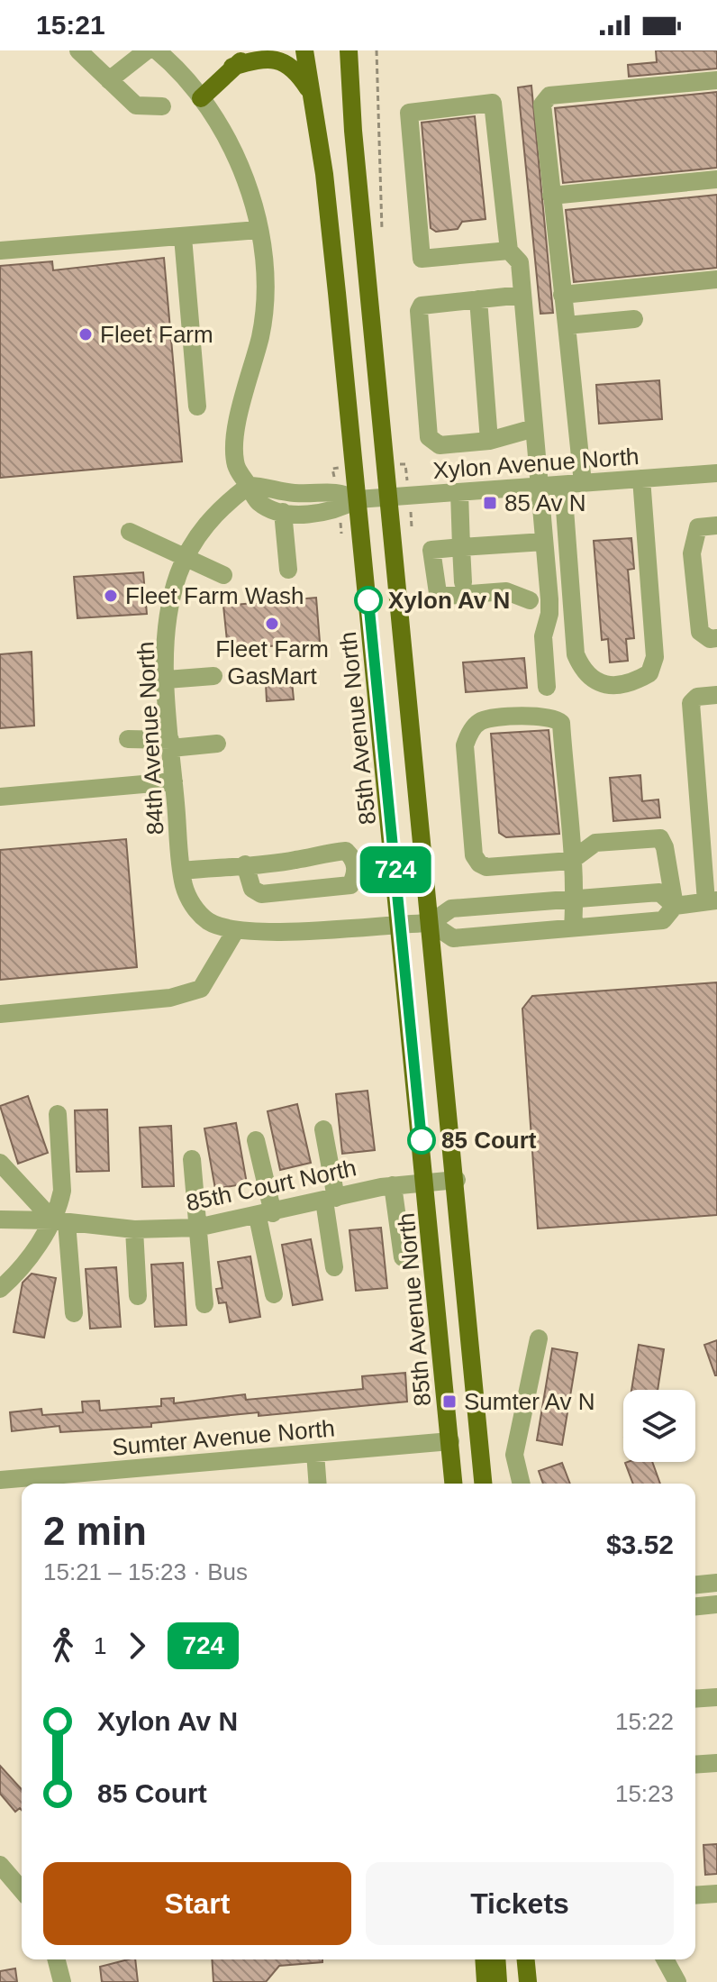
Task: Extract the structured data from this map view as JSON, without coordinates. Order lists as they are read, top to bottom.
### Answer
{
  "streets": {
    "main road": ["85th Avenue North"],
    "street": [
      "Xylon Avenue North",
      "84th Avenue North",
      "85th Court North",
      "Sumter Avenue North"
    ]
  },
  "crossings": [
    ["Xylon Avenue North", "85th Avenue North"],
    ["85th Avenue North", "85th Court North"],
    ["85th Avenue North", "Sumter Avenue North"]
  ],
  "places": {
    "other": [
      "Fleet Farm",
      "Fleet Farm Wash",
      "Xylon Av N",
      "Fleet Farm GasMart",
      "85 Court"
    ],
    "transit": ["85 Av N", "Sumter Av N"]
  },
  "lines": ["bus line 724"],
  "page": {
    "status": "15:21",
    "on_map": "724",
    "heading": ["2 min", "15:21 – 15:23 · Bus", "$3.52"],
    "legs": ["1", "724"],
    "list": [
      {
        "name": "Xylon Av N",
        "value": "15:22"
      },
      {
        "name": "85 Court",
        "value": "15:23"
      }
    ],
    "buttons": ["Start", "Tickets"]
  }
}
